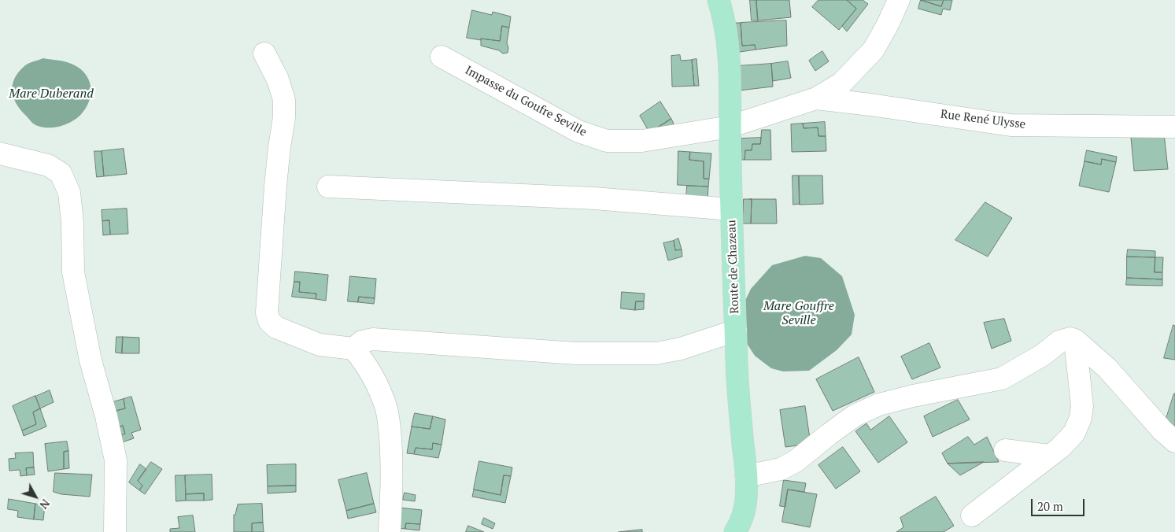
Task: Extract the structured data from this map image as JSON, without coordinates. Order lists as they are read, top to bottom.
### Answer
{
  "streets": {
    "main road": ["Route de Chazeau"],
    "street": ["Impasse du Goufre Seville", "Rue René Ulysse"]
  },
  "crossings": [
    ["Impasse du Goufre Seville", "Rue René Ulysse"],
    ["Impasse du Goufre Seville", "Route de Chazeau"]
  ],
  "water": ["Mare Duberand", "Mare Gouffre Seville"],
  "scale_bar": "20 m",
  "north": "bottom right"
}
